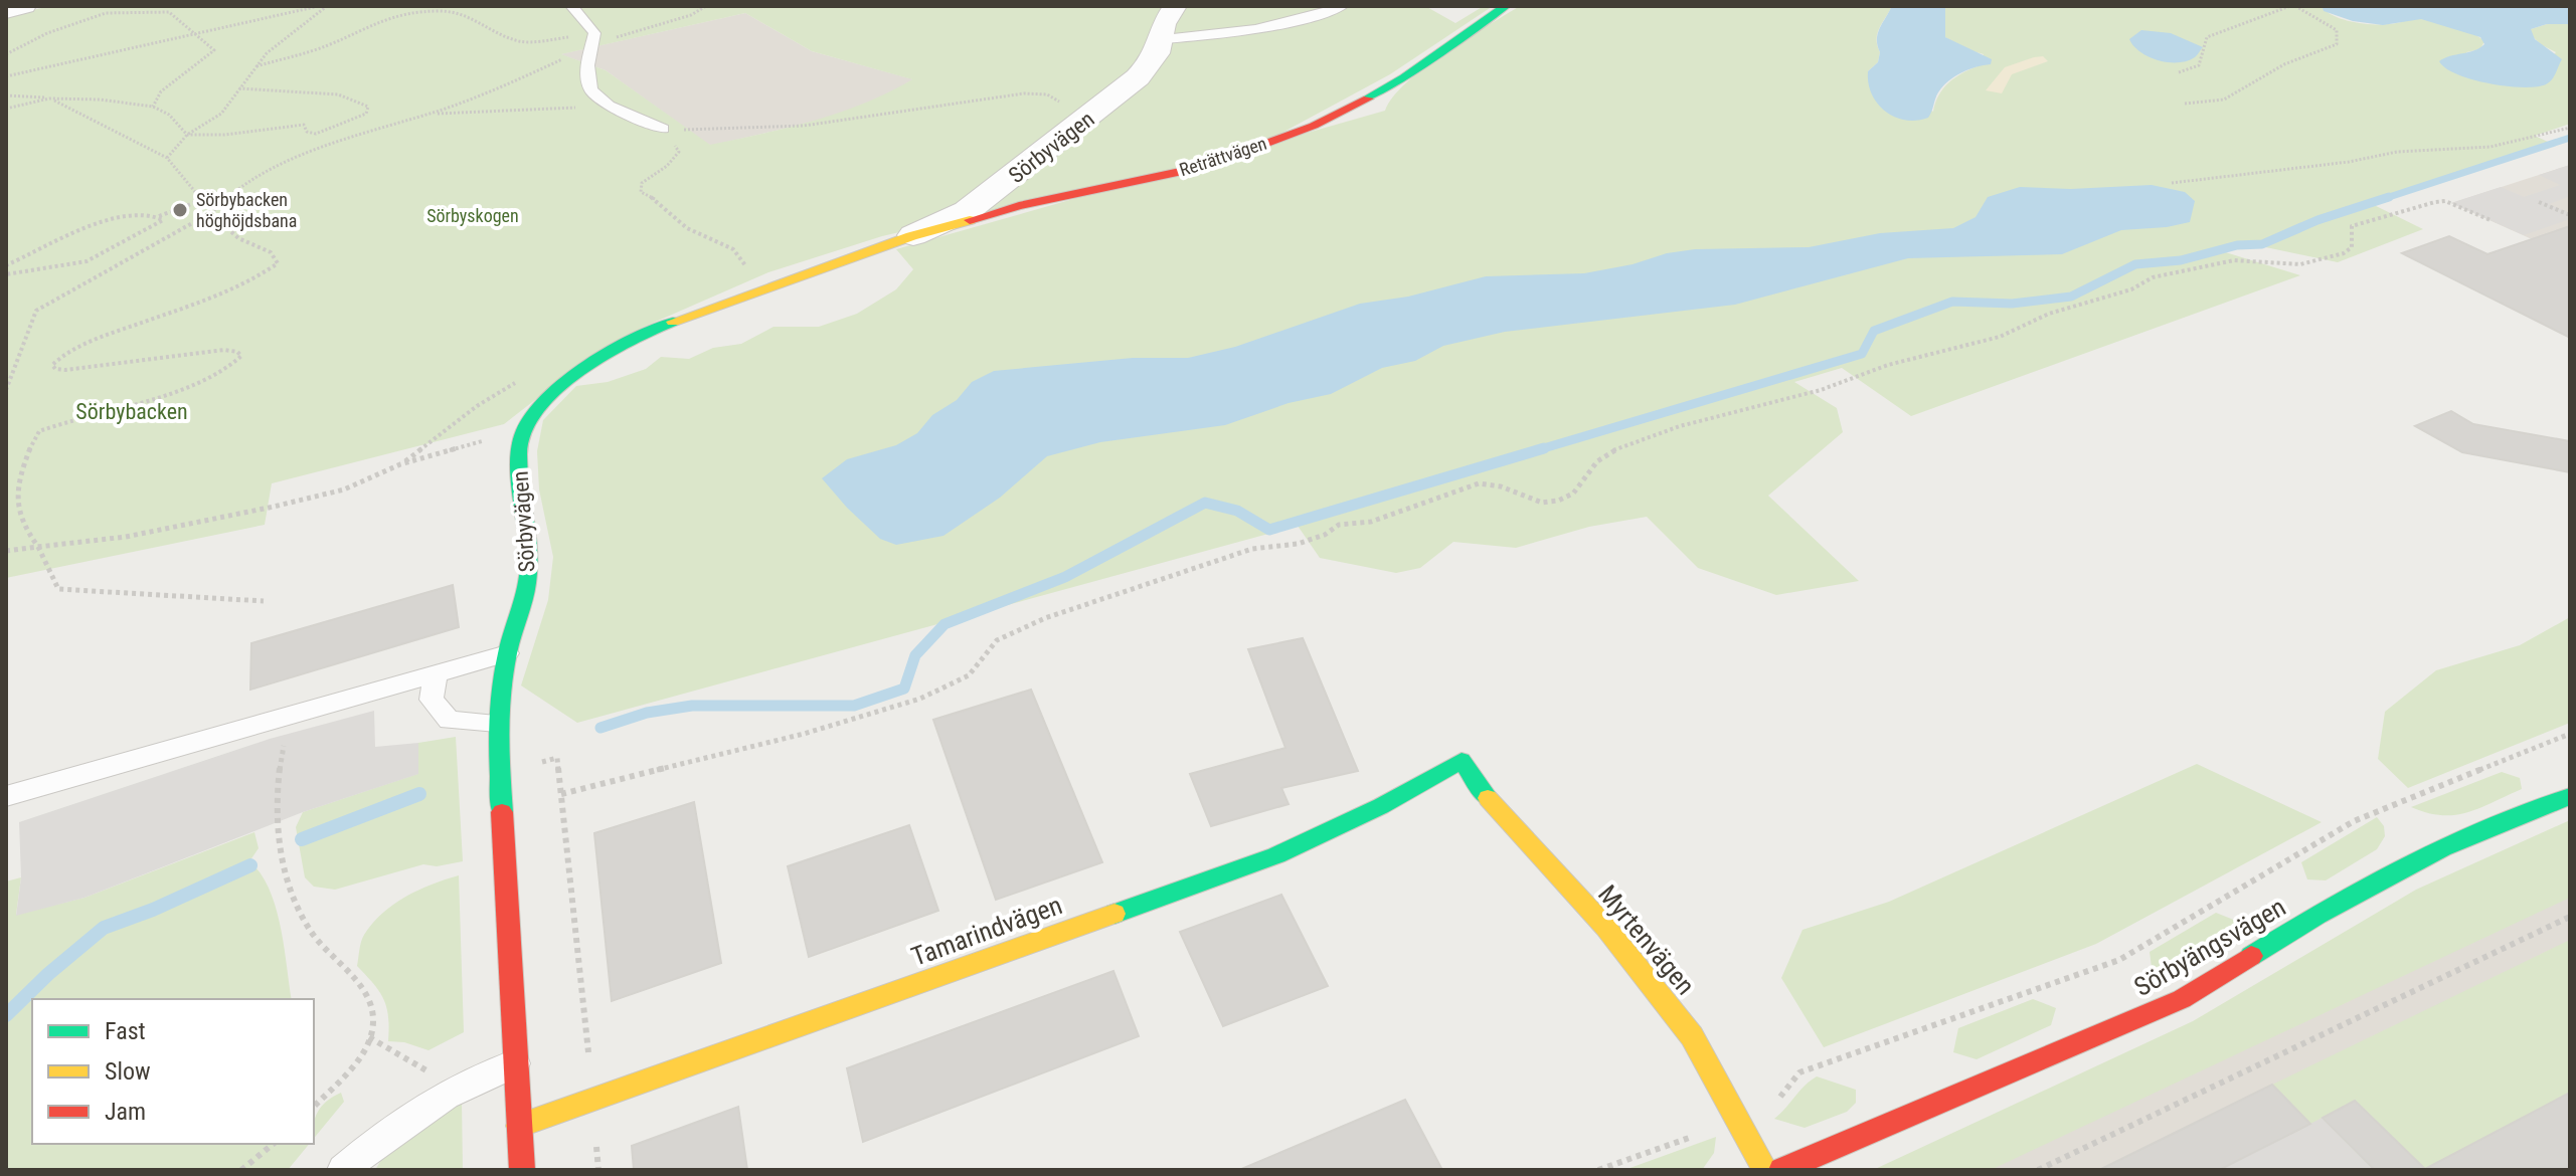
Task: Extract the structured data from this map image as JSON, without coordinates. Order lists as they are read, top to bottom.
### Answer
{
  "streets": {
    "street": [
      "Sörbyvägen",
      "Reträttvägen",
      "Tamarindvägen",
      "Myrtenvägen",
      "Sörbyängsvägen"
    ]
  },
  "crossings": [
    ["Sörbyvägen", "Reträttvägen"],
    ["Sörbyvägen", "Tamarindvägen"],
    ["Tamarindvägen", "Myrtenvägen"]
  ],
  "parks": ["Sörbyskogen", "Sörbybacken"],
  "places": ["Sörbybacken höghöjdsbana"],
  "legend": ["Fast", "Slow", "Jam"]
}
